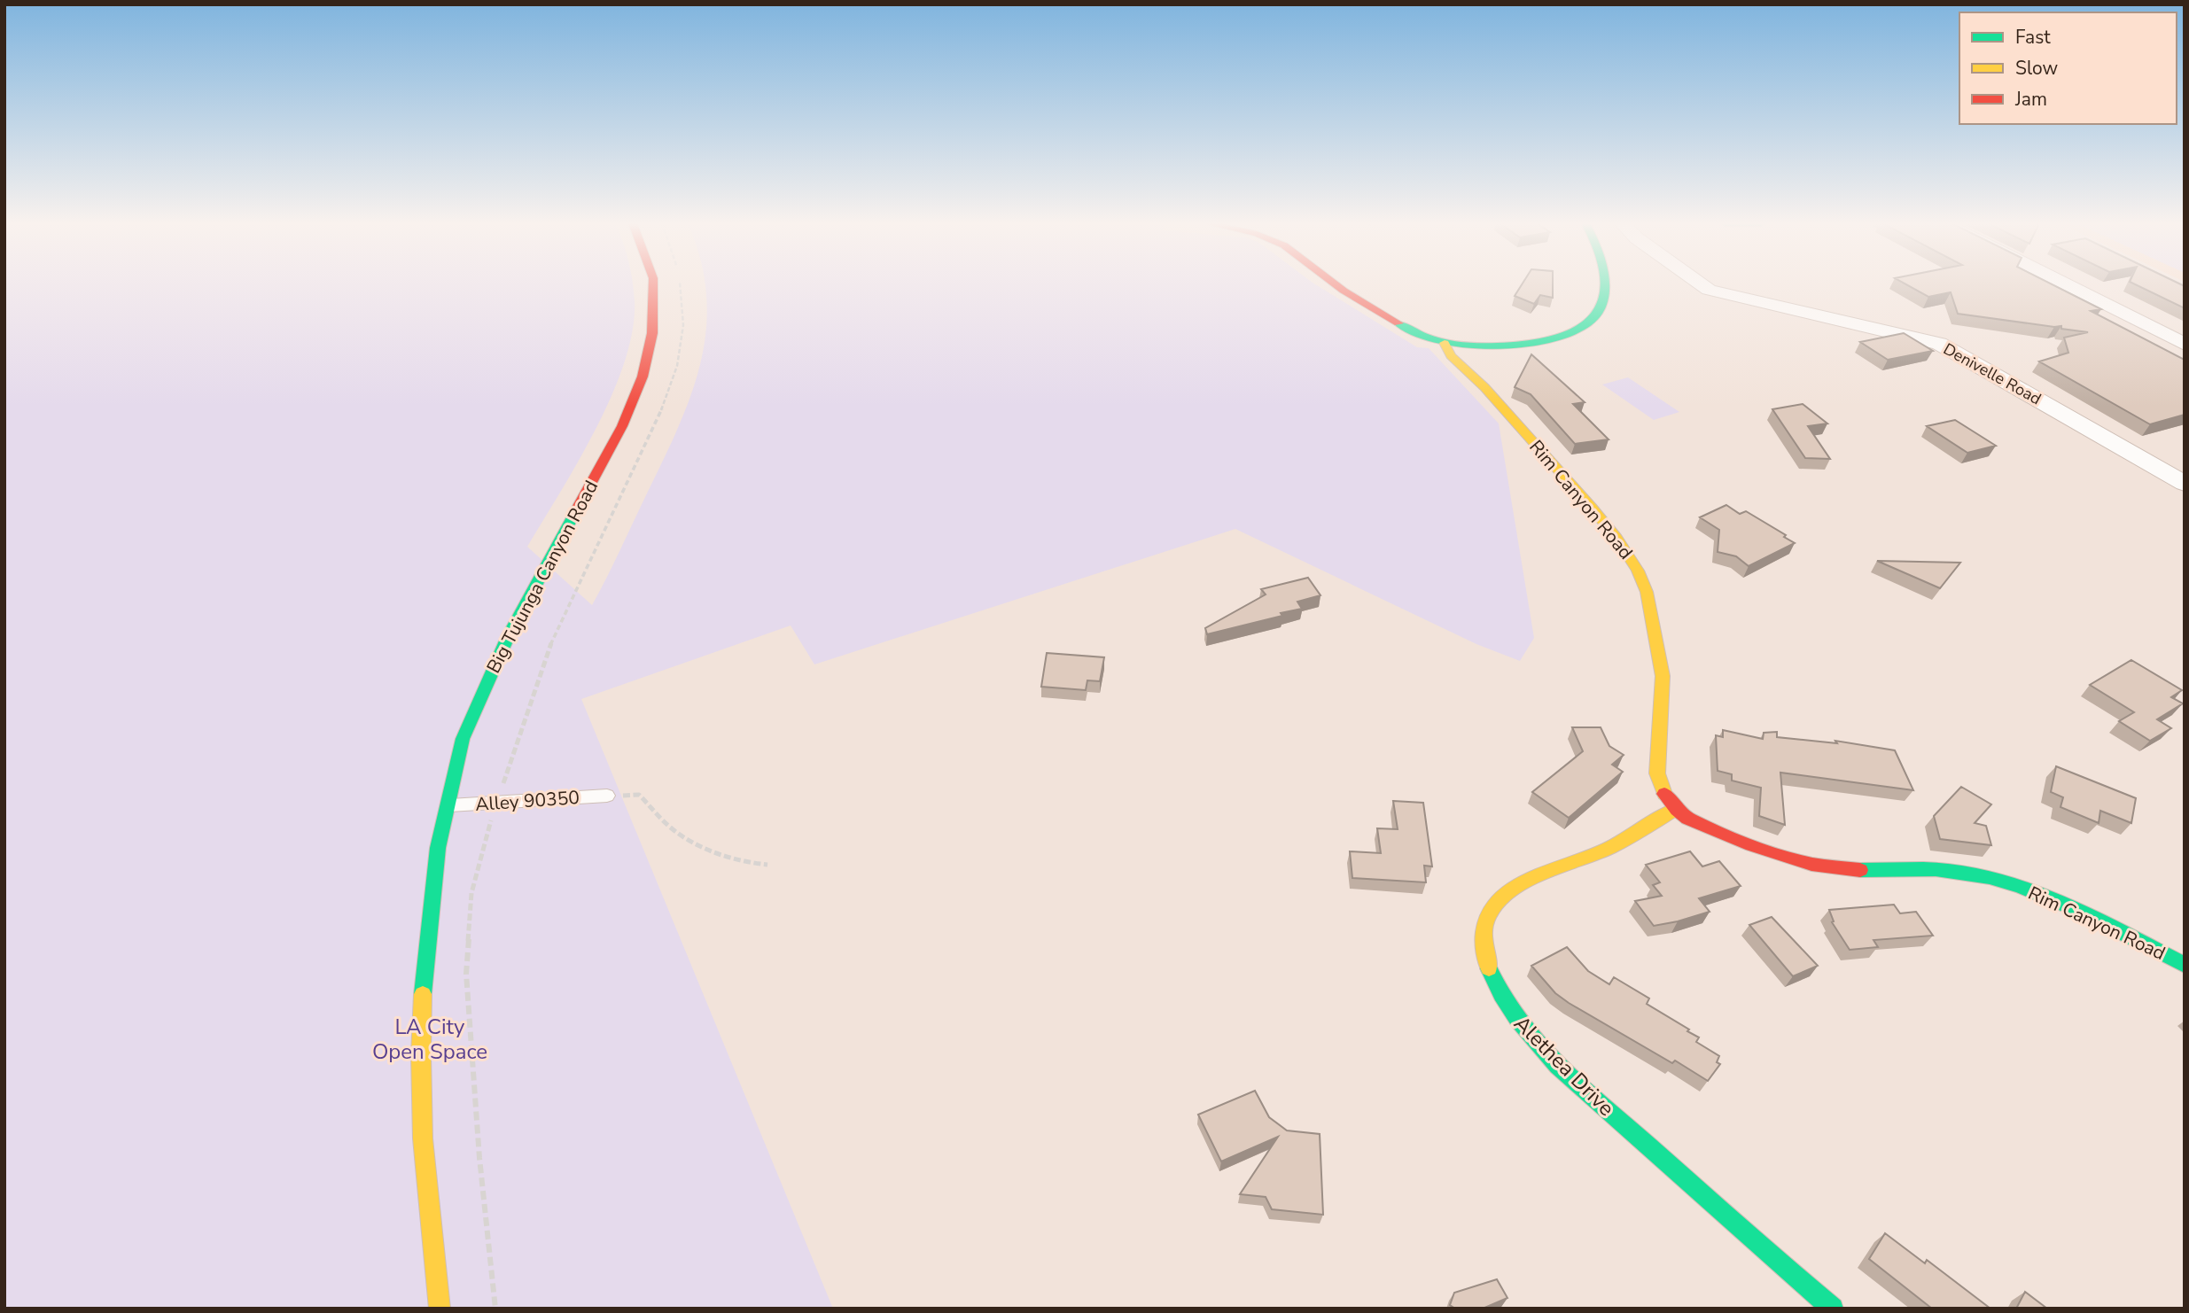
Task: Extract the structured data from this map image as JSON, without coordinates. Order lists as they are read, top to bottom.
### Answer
{
  "streets": {
    "street": [
      "Denivelle Road",
      "Rim Canyon Road",
      "Big Tujunga Canyon Road",
      "Alethea Drive"
    ],
    "lane": ["Alley 90350"]
  },
  "crossings": [
    ["Rim Canyon Road", "Alethea Drive"],
    ["Big Tujunga Canyon Road", "Alley 90350"]
  ],
  "parks": ["LA City Open Space"],
  "legend": ["Fast", "Slow", "Jam"]
}
